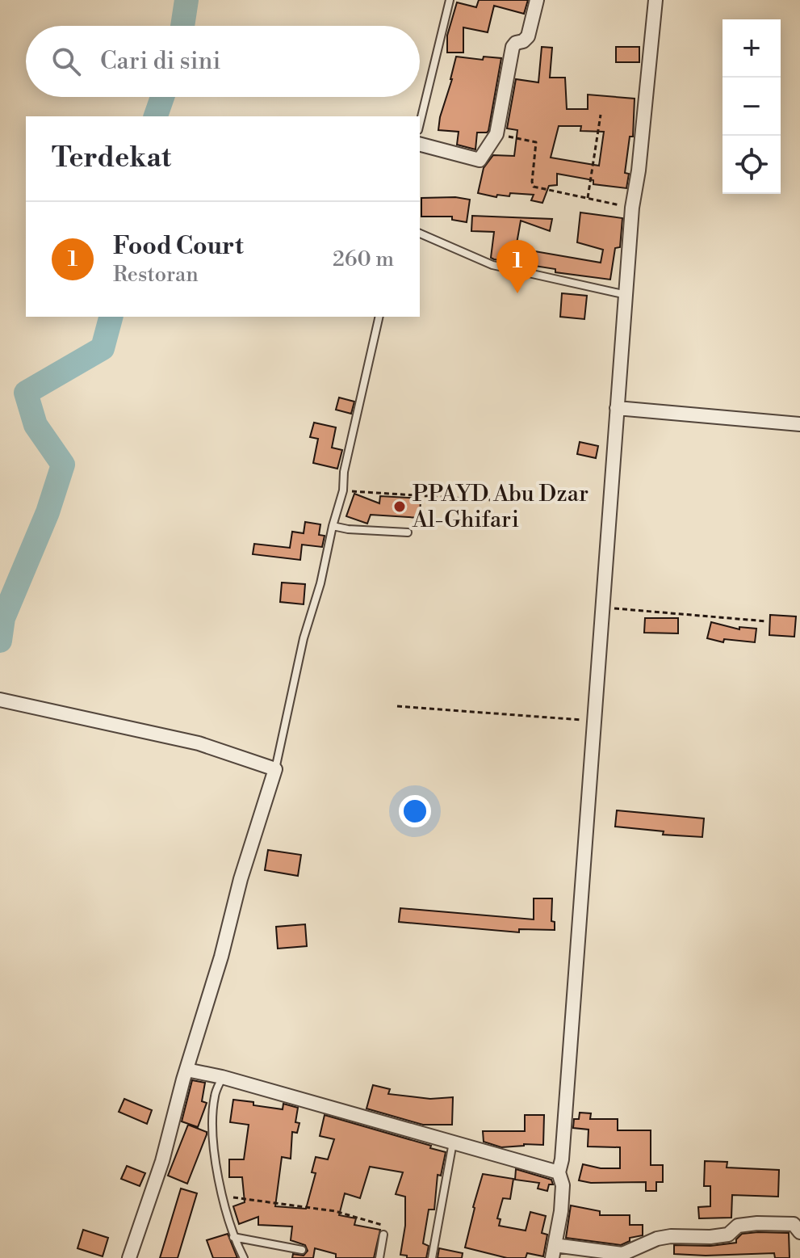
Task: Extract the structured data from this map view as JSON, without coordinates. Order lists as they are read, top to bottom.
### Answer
{
  "places": ["PPAYD Abu Dzar Al-Ghifari"],
  "page": {
    "map_buttons": ["+", "−"],
    "search": "Cari di sini",
    "heading": "Terdekat",
    "list": [
      {
        "mark": "1",
        "name": "Food Court",
        "note": "Restoran",
        "value": "260 m"
      }
    ],
    "pins": "1"
  }
}
